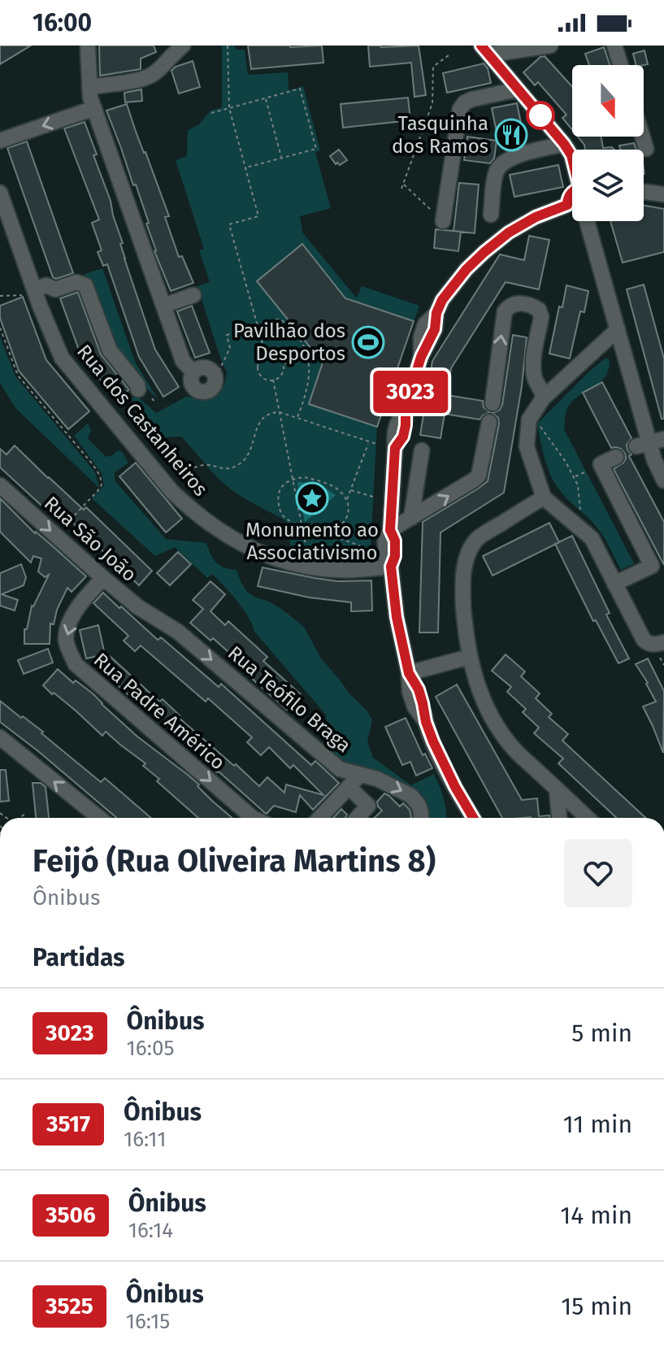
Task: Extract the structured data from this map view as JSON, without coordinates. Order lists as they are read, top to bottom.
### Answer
{
  "streets": {
    "street": [
      "Rua dos Castanheiros",
      "Rua São João",
      "Rua Teófilo Braga",
      "Rua Padre Américo"
    ]
  },
  "crossings": [
    ["Rua São João", "Rua Teófilo Braga"],
    ["Rua São João", "Rua Padre Américo"]
  ],
  "one_way": ["Rua São João"],
  "places": {
    "restaurant": ["Tasquinha dos Ramos"],
    "sports": ["Pavilhão dos Desportos"],
    "place": ["Monumento ao Associativismo"]
  },
  "lines": ["bus line 3023"],
  "north": "bottom",
  "page": {
    "status": "16:00",
    "on_map": "3023",
    "heading": [
      ["Feijó (Rua Oliveira Martins 8)", "Ônibus"],
      "Partidas"
    ],
    "list": [
      {
        "mark": "3023",
        "name": "Ônibus",
        "note": "16:05",
        "value": "5 min"
      },
      {
        "mark": "3517",
        "name": "Ônibus",
        "note": "16:11",
        "value": "11 min"
      },
      {
        "mark": "3506",
        "name": "Ônibus",
        "note": "16:14",
        "value": "14 min"
      },
      {
        "mark": "3525",
        "name": "Ônibus",
        "note": "16:15",
        "value": "15 min"
      }
    ]
  }
}
